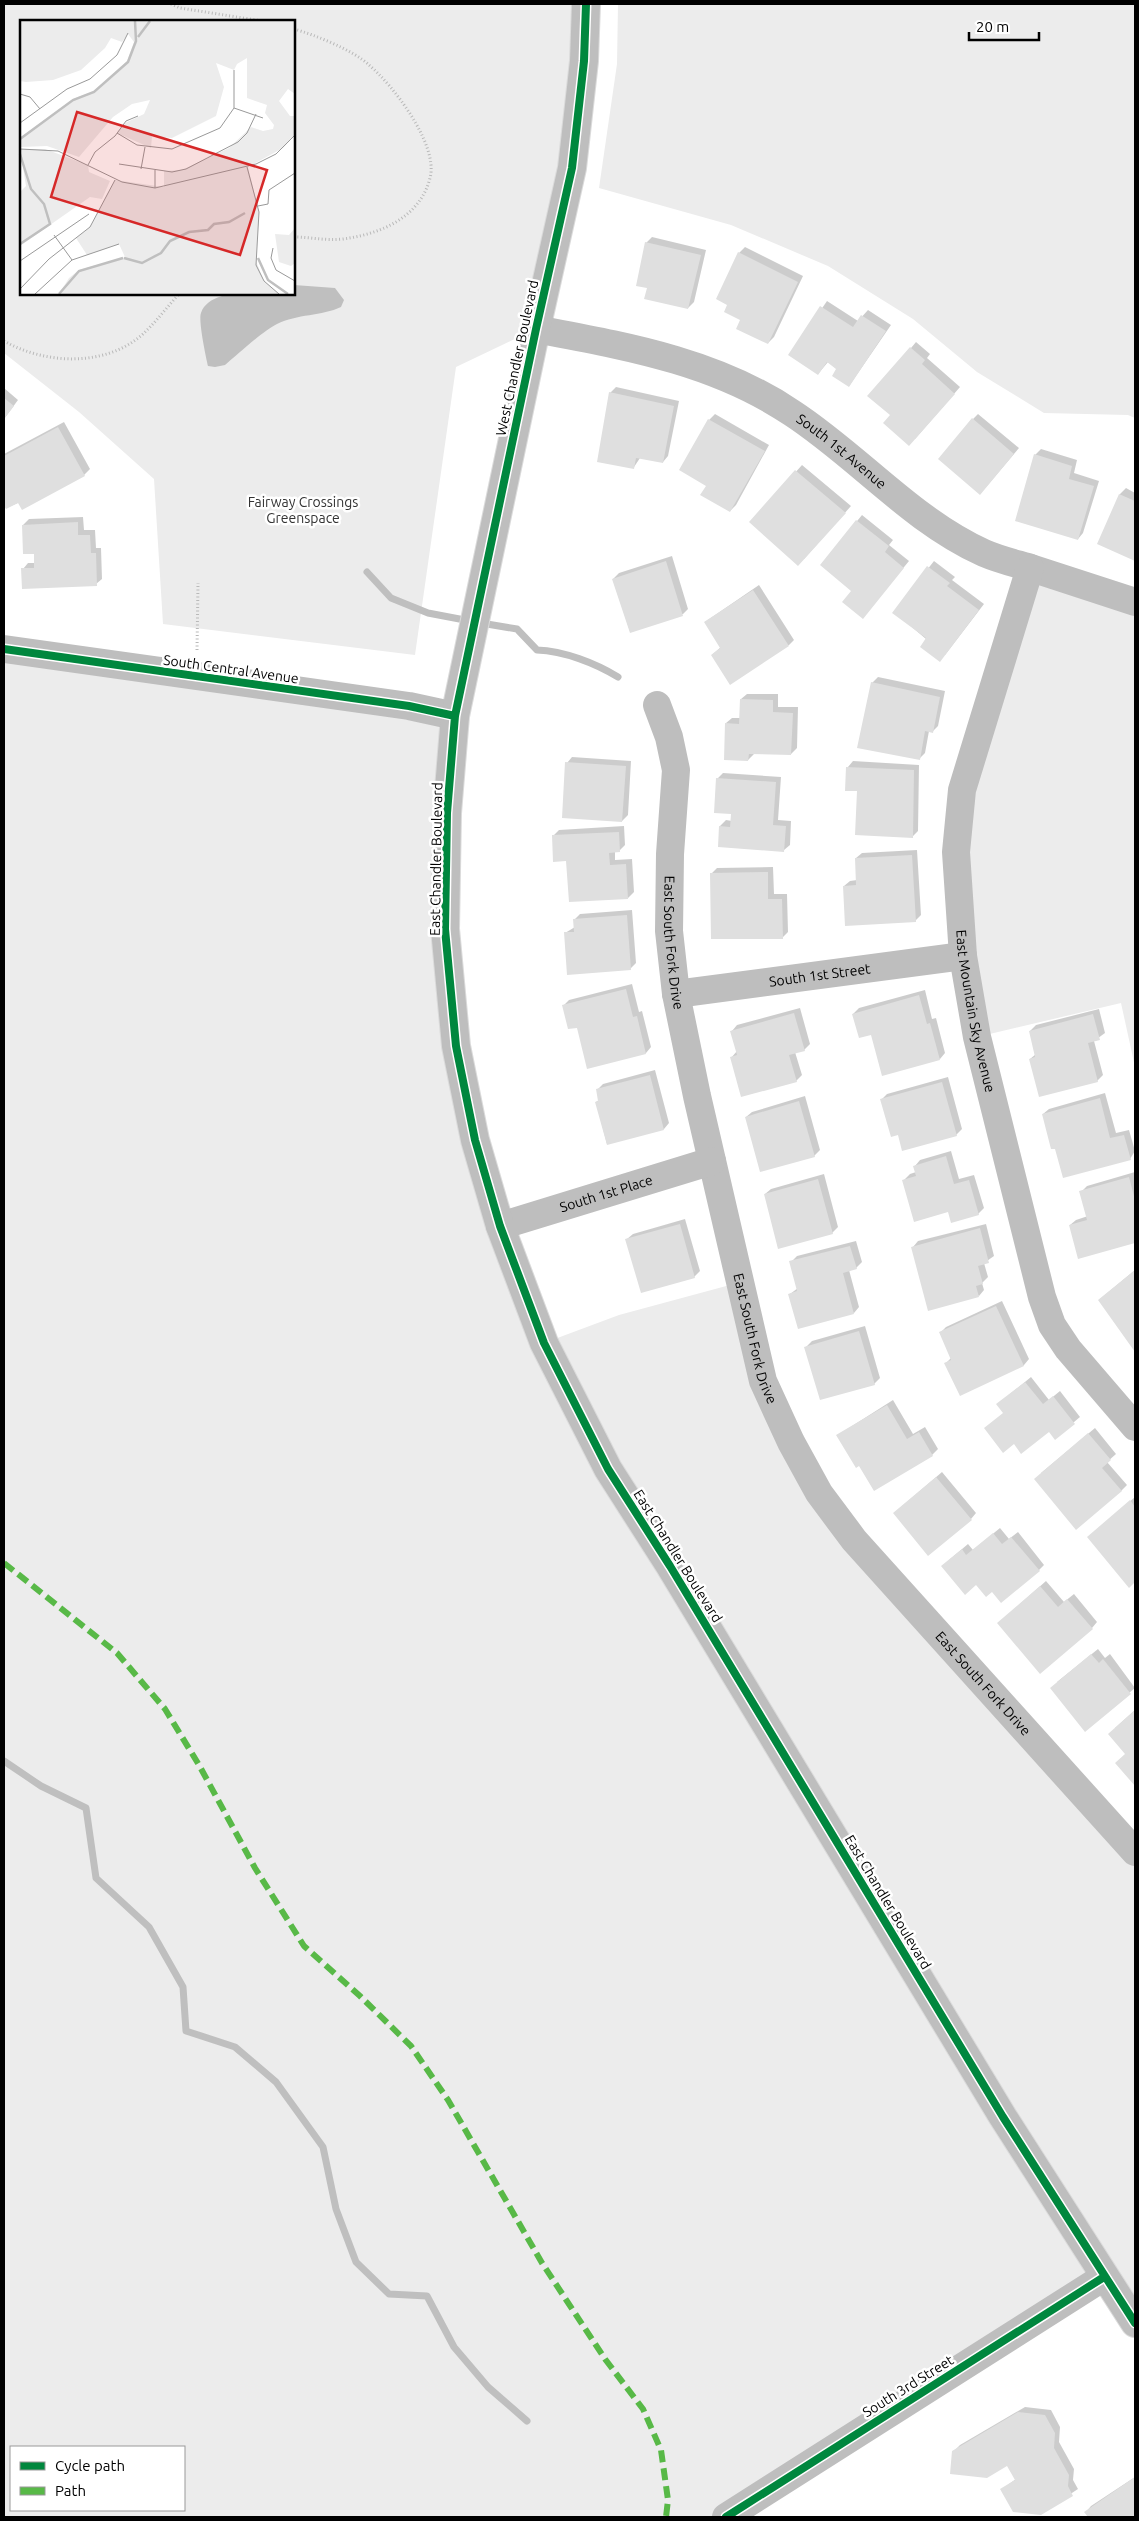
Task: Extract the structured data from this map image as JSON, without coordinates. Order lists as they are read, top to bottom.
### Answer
{
  "streets": {
    "street": [
      "West Chandler Boulevard",
      "South 1st Avenue",
      "South Central Avenue",
      "East Chandler Boulevard",
      "East South Fork Drive",
      "South 1st Street",
      "East Mountain Sky Avenue",
      "South 1st Place",
      "South 3rd Street"
    ]
  },
  "crossings": [
    ["West Chandler Boulevard", "South 1st Avenue"],
    ["West Chandler Boulevard", "South Central Avenue"],
    ["West Chandler Boulevard", "East Chandler Boulevard"],
    ["South 1st Avenue", "East Mountain Sky Avenue"],
    ["South Central Avenue", "East Chandler Boulevard"],
    ["East Chandler Boulevard", "South 1st Place"],
    ["East Chandler Boulevard", "South 3rd Street"],
    ["East South Fork Drive", "South 1st Street"],
    ["East South Fork Drive", "South 1st Place"],
    ["South 1st Street", "East Mountain Sky Avenue"]
  ],
  "parks": ["Fairway Crossings Greenspace"],
  "legend": ["Cycle path", "Path"],
  "scale_bar": "20 m"
}
